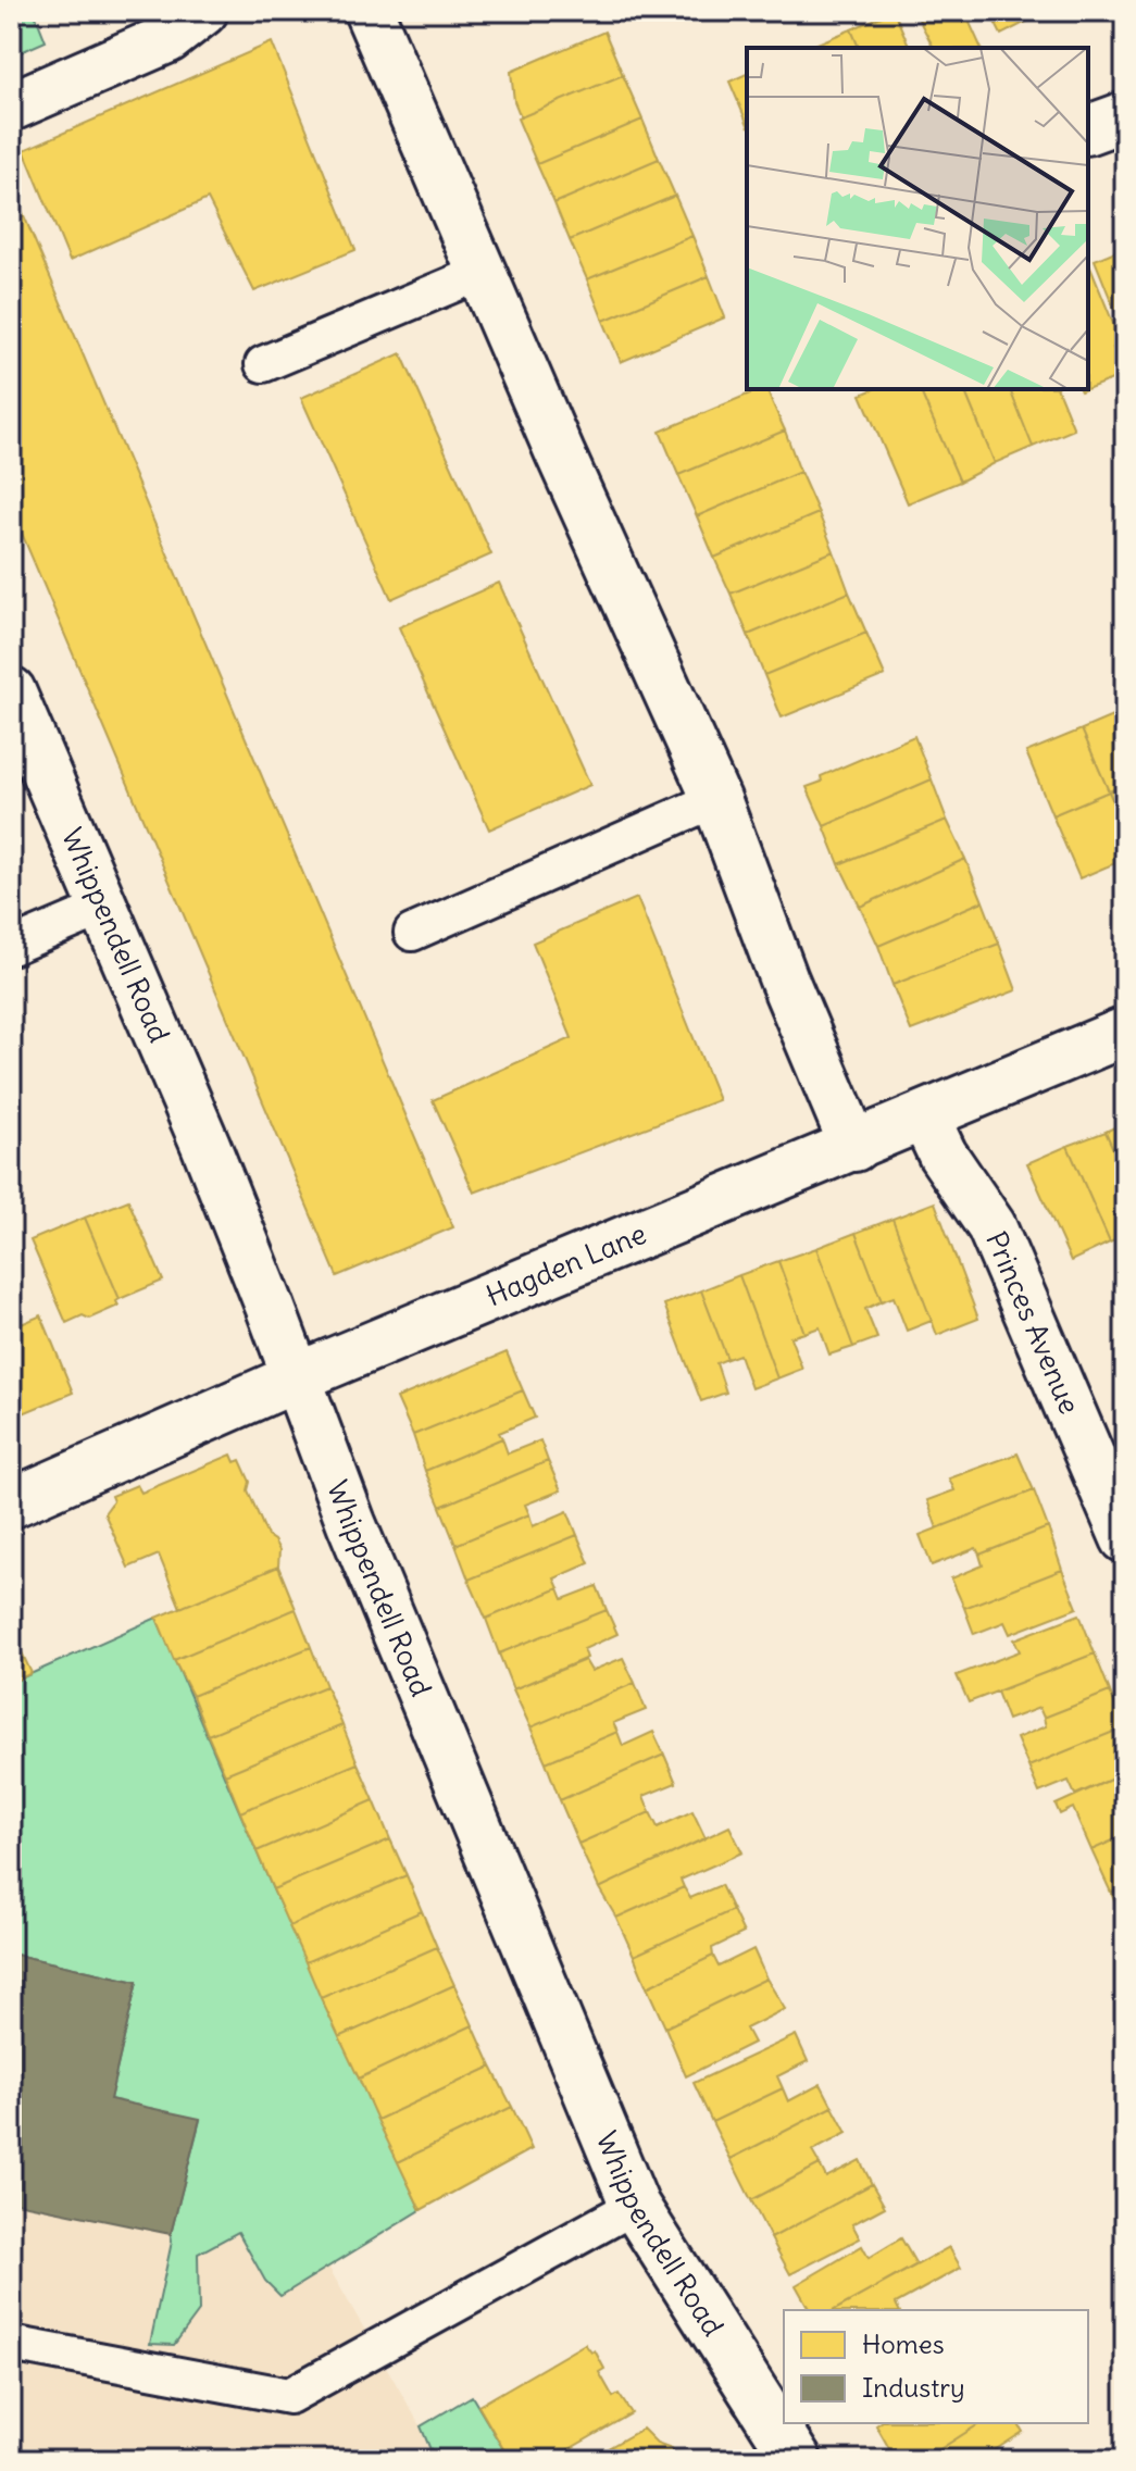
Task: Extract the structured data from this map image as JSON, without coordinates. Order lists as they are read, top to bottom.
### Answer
{
  "streets": {
    "street": ["Whippendell Road", "Hagden Lane", "Princes Avenue"]
  },
  "crossings": [
    ["Whippendell Road", "Hagden Lane"],
    ["Hagden Lane", "Princes Avenue"]
  ],
  "legend": ["Homes", "Industry"]
}
